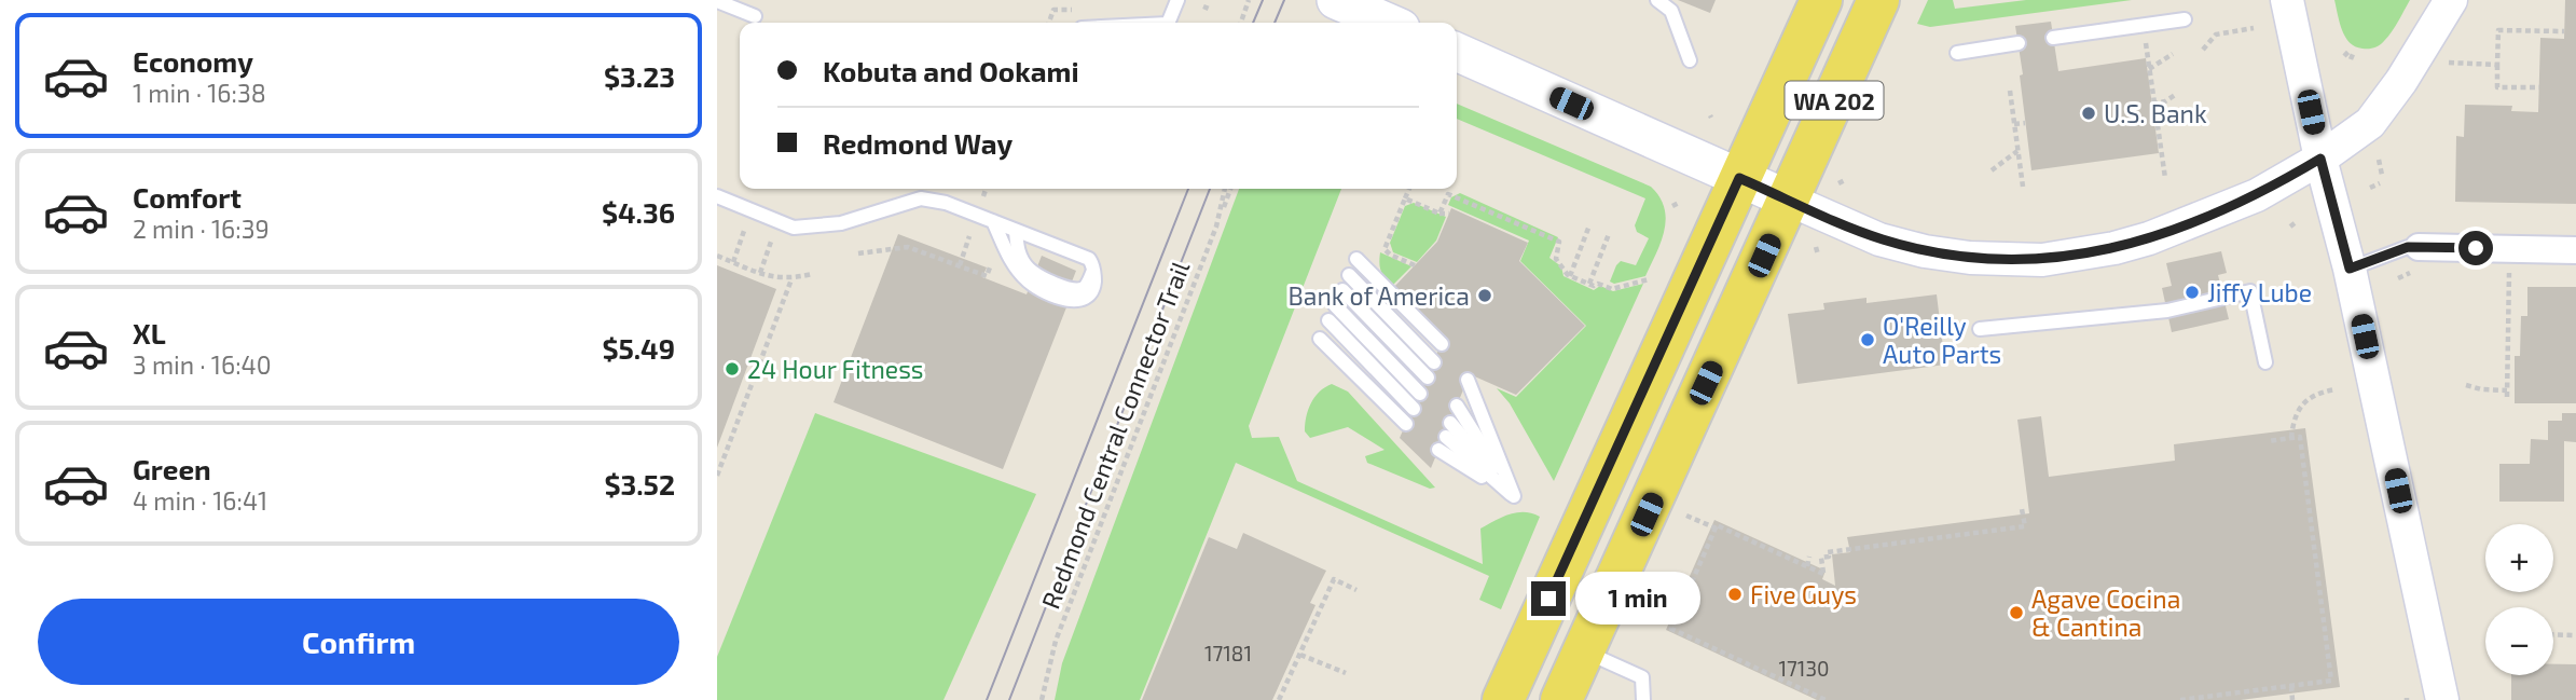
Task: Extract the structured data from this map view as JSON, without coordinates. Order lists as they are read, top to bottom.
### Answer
{
  "streets": {
    "main road": ["WA 202"],
    "path": ["Redmond Central Connector Trail"]
  },
  "places": [
    "U.S. Bank",
    "Jiffy Lube",
    "Bank of America",
    "O'Reilly Auto Parts",
    "24 Hour Fitness",
    "Five Guys",
    "Agave Cocina & Cantina"
  ],
  "house_numbers": ["17181", "17130"],
  "page": {
    "list": [
      {
        "name": "Economy",
        "note": "1 min · 16:38",
        "value": "$3.23"
      },
      {
        "name": "Comfort",
        "note": "2 min · 16:39",
        "value": "$4.36"
      },
      {
        "name": "XL",
        "note": "3 min · 16:40",
        "value": "$5.49"
      },
      {
        "name": "Green",
        "note": "4 min · 16:41",
        "value": "$3.52"
      }
    ],
    "banner": ["Kobuta and Ookami", "Redmond Way"],
    "map_buttons": ["+", "−"],
    "bubble": "1 min",
    "buttons": "Confirm"
  }
}
